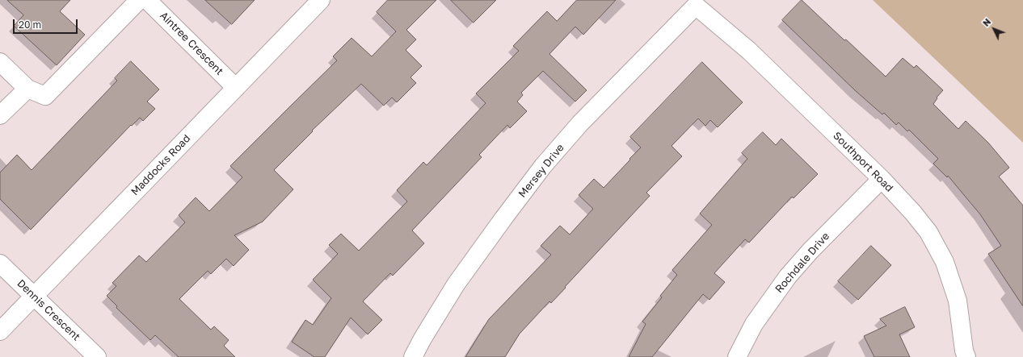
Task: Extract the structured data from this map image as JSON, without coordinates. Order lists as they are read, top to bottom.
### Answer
{
  "streets": {
    "street": [
      "Aintree Crescent",
      "Southport Road",
      "Maddocks Road",
      "Mersey Drive",
      "Rochdale Drive",
      "Dennis Crescent"
    ]
  },
  "crossings": [
    ["Aintree Crescent", "Maddocks Road"],
    ["Southport Road", "Mersey Drive"],
    ["Southport Road", "Rochdale Drive"],
    ["Maddocks Road", "Dennis Crescent"]
  ],
  "scale_bar": "20 m",
  "north": "top left"
}
